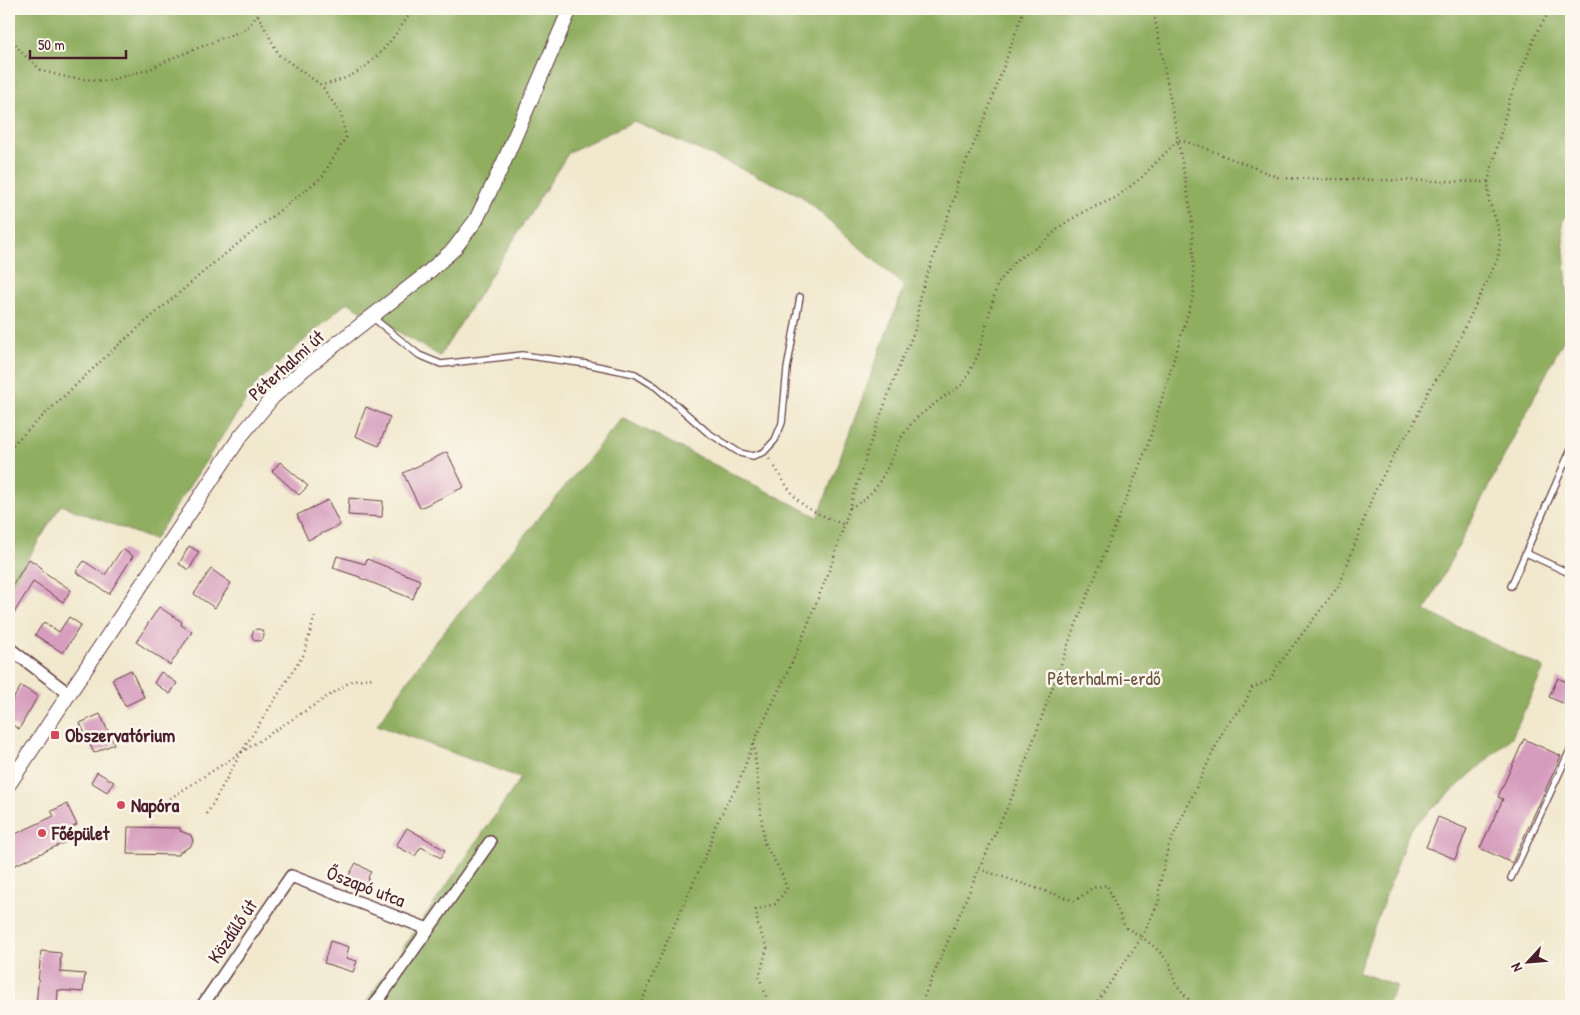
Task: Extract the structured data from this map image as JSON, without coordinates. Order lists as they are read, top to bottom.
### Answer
{
  "streets": {
    "street": ["Péterhalmi út", "Őszapó utca", "Közdűlő út"]
  },
  "crossings": [
    ["Őszapó utca", "Közdűlő út"]
  ],
  "parks": ["Péterhalmi-erdő"],
  "places": {
    "transit": ["Obszervatórium"],
    "other": ["Napóra", "Főépület"]
  },
  "scale_bar": "50 m",
  "north": "bottom left"
}
